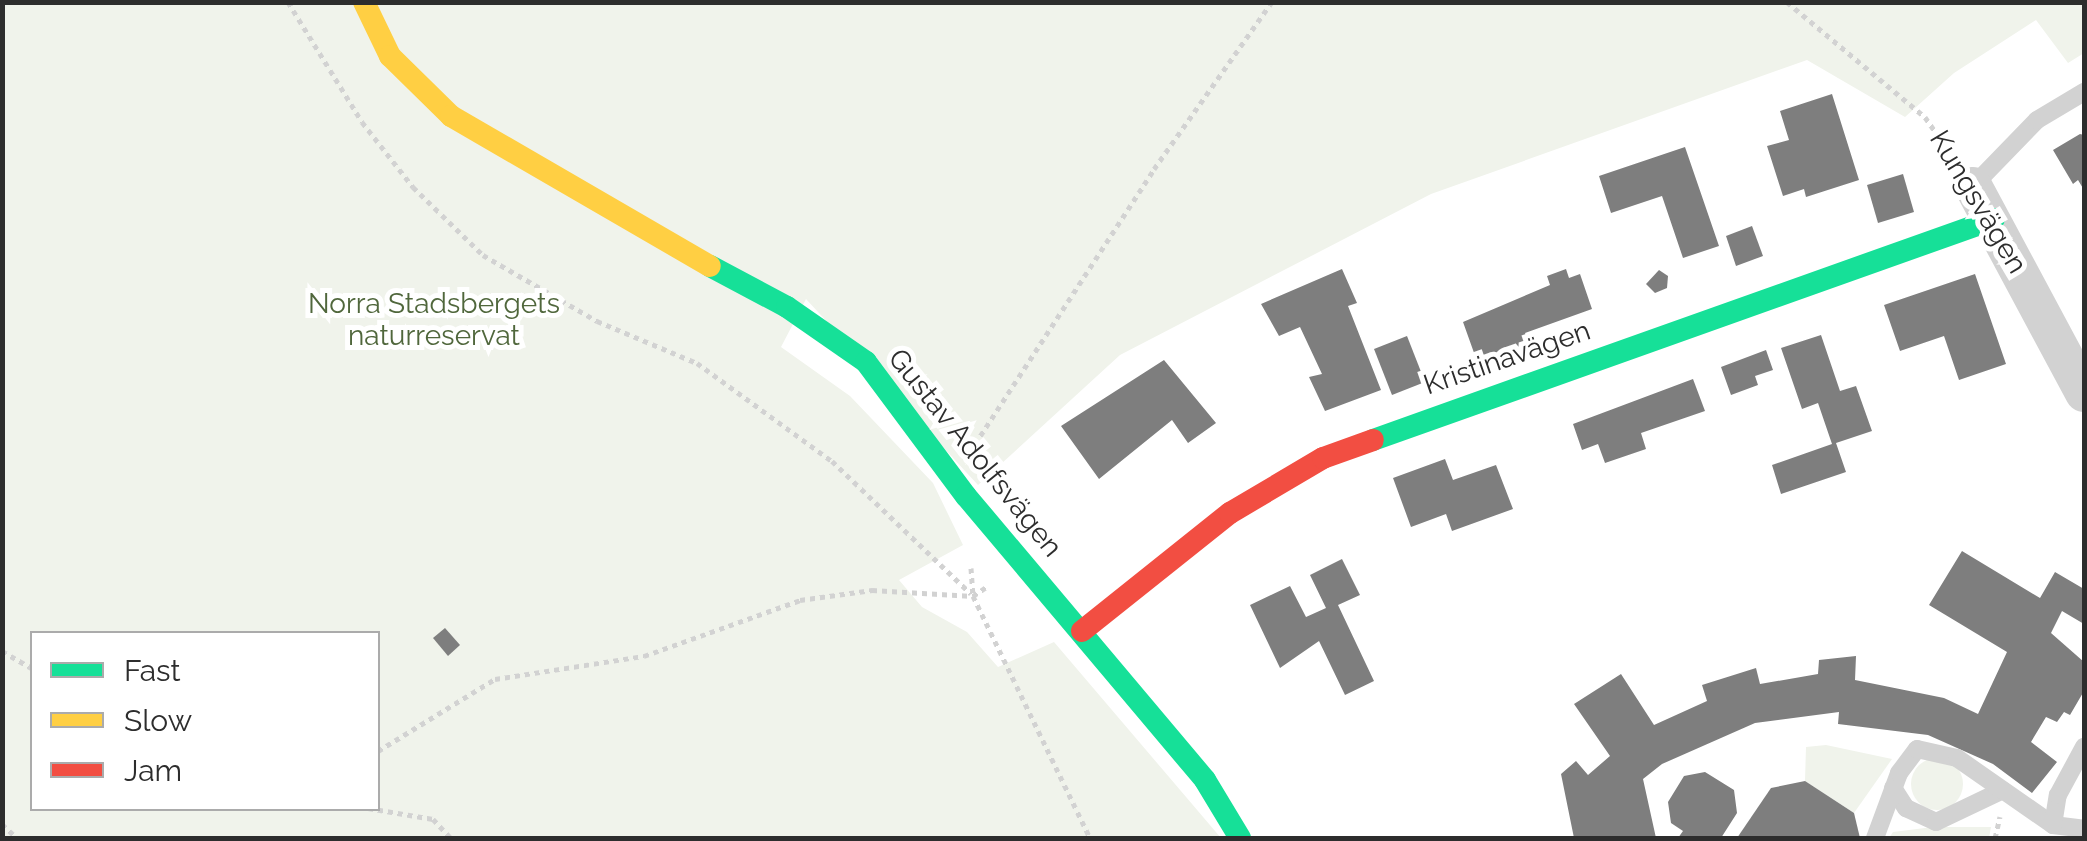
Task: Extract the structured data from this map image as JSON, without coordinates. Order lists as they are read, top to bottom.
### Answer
{
  "streets": {
    "street": ["Kungsvägen", "Kristinavägen", "Gustav Adolfsvägen"]
  },
  "crossings": [
    ["Kungsvägen", "Kristinavägen"],
    ["Kristinavägen", "Gustav Adolfsvägen"]
  ],
  "parks": ["Norra Stadsbergets naturreservat"],
  "legend": ["Fast", "Slow", "Jam"]
}
